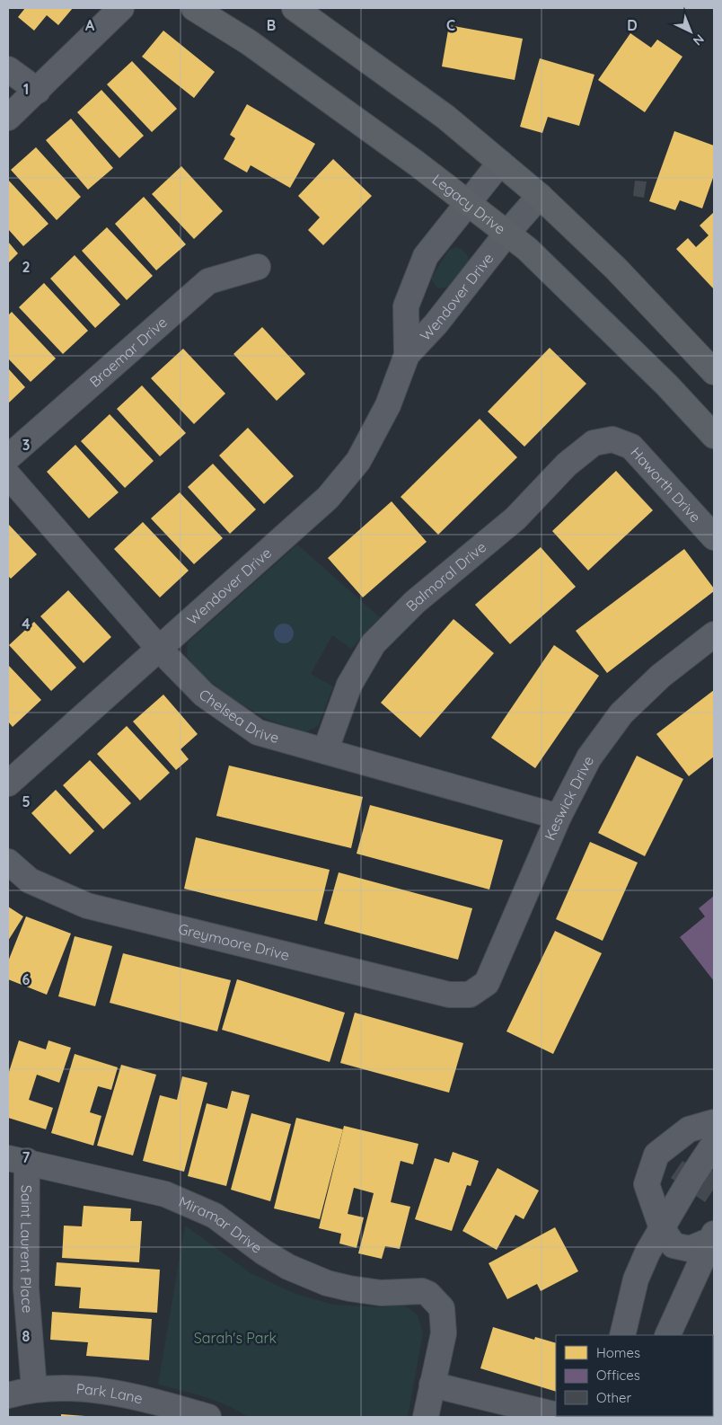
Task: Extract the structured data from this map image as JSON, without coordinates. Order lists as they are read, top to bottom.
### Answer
{
  "streets": {
    "main road": ["Legacy Drive"],
    "street": [
      "Wendover Drive",
      "Braemar Drive",
      "Haworth Drive",
      "Balmoral Drive",
      "Chelsea Drive",
      "Keswick Drive",
      "Greymoore Drive",
      "Miramar Drive",
      "Saint Laurent Place",
      "Park Lane"
    ]
  },
  "crossings": [
    ["Legacy Drive", "Wendover Drive"],
    ["Wendover Drive", "Chelsea Drive"],
    ["Haworth Drive", "Balmoral Drive"],
    ["Balmoral Drive", "Chelsea Drive"],
    ["Chelsea Drive", "Keswick Drive"],
    ["Keswick Drive", "Greymoore Drive"],
    ["Miramar Drive", "Saint Laurent Place"],
    ["Saint Laurent Place", "Park Lane"]
  ],
  "parks": ["Sarah's Park"],
  "legend": ["Homes", "Offices", "Other"],
  "north": "bottom right",
  "grid": {
    "columns": [
      "A",
      "B",
      "C",
      "D"
    ],
    "rows": [
      "1",
      "2",
      "3",
      "4",
      "5",
      "6",
      "7",
      "8"
    ]
  }
}
